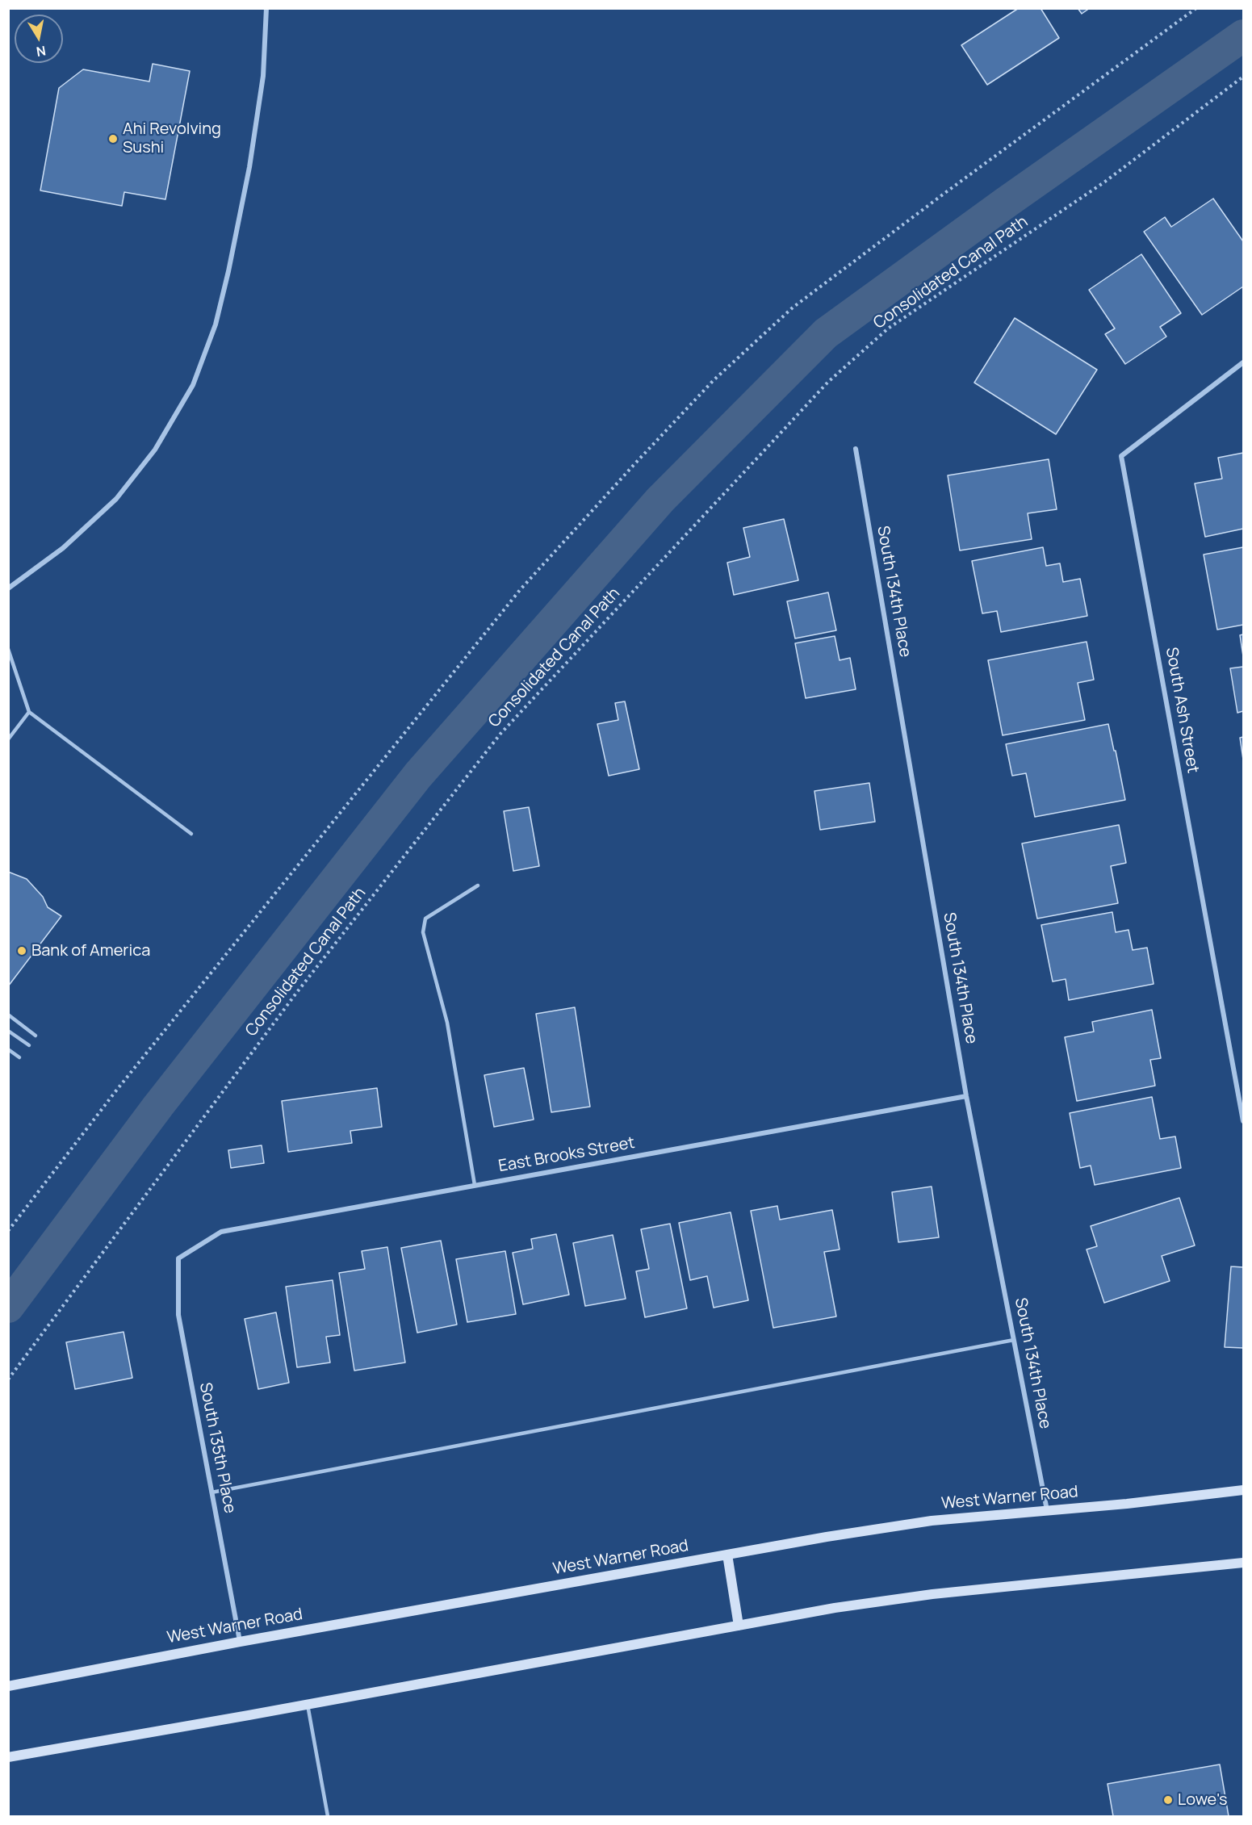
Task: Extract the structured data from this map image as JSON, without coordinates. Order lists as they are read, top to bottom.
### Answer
{
  "streets": {
    "main road": ["West Warner Road"],
    "street": [
      "South 134th Place",
      "South Ash Street",
      "East Brooks Street",
      "South 135th Place"
    ],
    "path": ["Consolidated Canal Path"]
  },
  "crossings": [
    ["South 134th Place", "East Brooks Street"],
    ["South 134th Place", "West Warner Road"],
    ["East Brooks Street", "South 135th Place"],
    ["South 135th Place", "West Warner Road"]
  ],
  "places": ["Ahi Revolving Sushi", "Bank of America", "Lowe's"],
  "north": "bottom"
}
